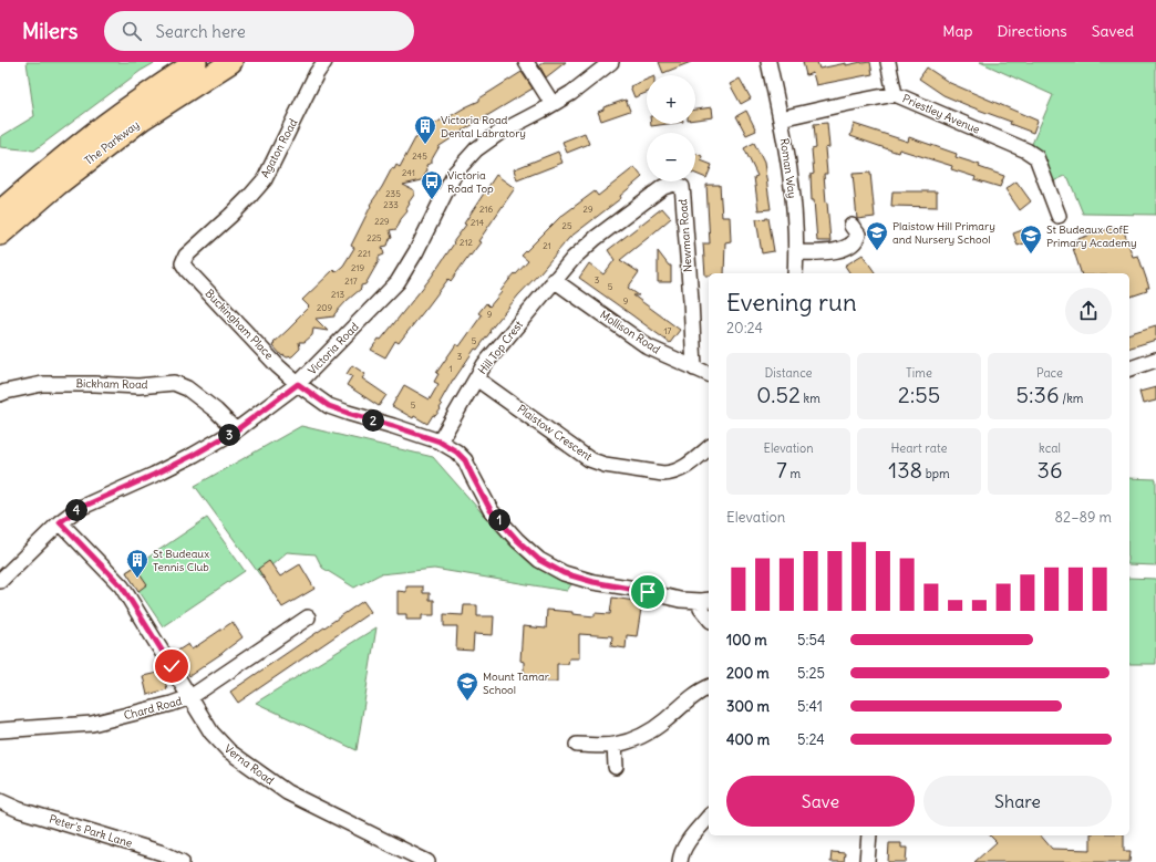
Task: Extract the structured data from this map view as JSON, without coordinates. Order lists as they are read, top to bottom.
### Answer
{
  "streets": {
    "highway": ["The Parkway"],
    "street": [
      "Priestley Avenue",
      "Agaton Road",
      "Roman Way",
      "Newman Road",
      "Buckingham Place",
      "Mollison Road",
      "Hill Top Crest",
      "Victoria Road",
      "Bickham Road",
      "Plaistow Crescent",
      "Chard Road",
      "Verna Road",
      "Peter's Park Lane"
    ]
  },
  "crossings": [
    ["Priestley Avenue", "Roman Way"],
    ["Agaton Road", "Buckingham Place"],
    ["Newman Road", "Mollison Road"],
    ["Newman Road", "Hill Top Crest"],
    ["Buckingham Place", "Hill Top Crest"],
    ["Buckingham Place", "Victoria Road"],
    ["Mollison Road", "Hill Top Crest"],
    ["Hill Top Crest", "Plaistow Crescent"],
    ["Victoria Road", "Bickham Road"],
    ["Victoria Road", "Verna Road"],
    ["Chard Road", "Verna Road"]
  ],
  "places": {
    "building": ["Victoria Road Dental Labratory", "St Budeaux Tennis Club"],
    "bus stop": ["Victoria Road Top"],
    "school or university": ["Plaistow Hill Primary and Nursery School", "St Budeaux CofE Primary Academy", "Mount Tamar School"]
  },
  "house_numbers": [
    "245",
    "241",
    "235",
    "233",
    "216",
    "29",
    "229",
    "214",
    "25",
    "225",
    "212",
    "21",
    "221",
    "219",
    "3",
    "217",
    "5",
    "213",
    "9",
    "209",
    "9",
    "17",
    "5",
    "3",
    "1",
    "5"
  ],
  "page": {
    "header": "Milers",
    "search": "Search here",
    "nav": ["Map", "Directions", "Saved"],
    "map_buttons": ["+", "−"],
    "heading": ["Evening run", "20:24"],
    "stats": [
      ["Distance", "0.52 km"],
      ["Time", "2:55"],
      ["Pace", "5:36 /km"],
      ["Elevation", "7 m"],
      ["Heart rate", "138 bpm"],
      ["kcal", "36"]
    ],
    "pins": [
      "2",
      "3",
      "4",
      "1"
    ],
    "chart": ["Elevation", "82–89 m"],
    "list": [
      {
        "name": "100 m",
        "note": "5:54"
      },
      {
        "name": "200 m",
        "note": "5:25"
      },
      {
        "name": "300 m",
        "note": "5:41"
      },
      {
        "name": "400 m",
        "note": "5:24"
      }
    ],
    "buttons": ["Save", "Share"]
  }
}
